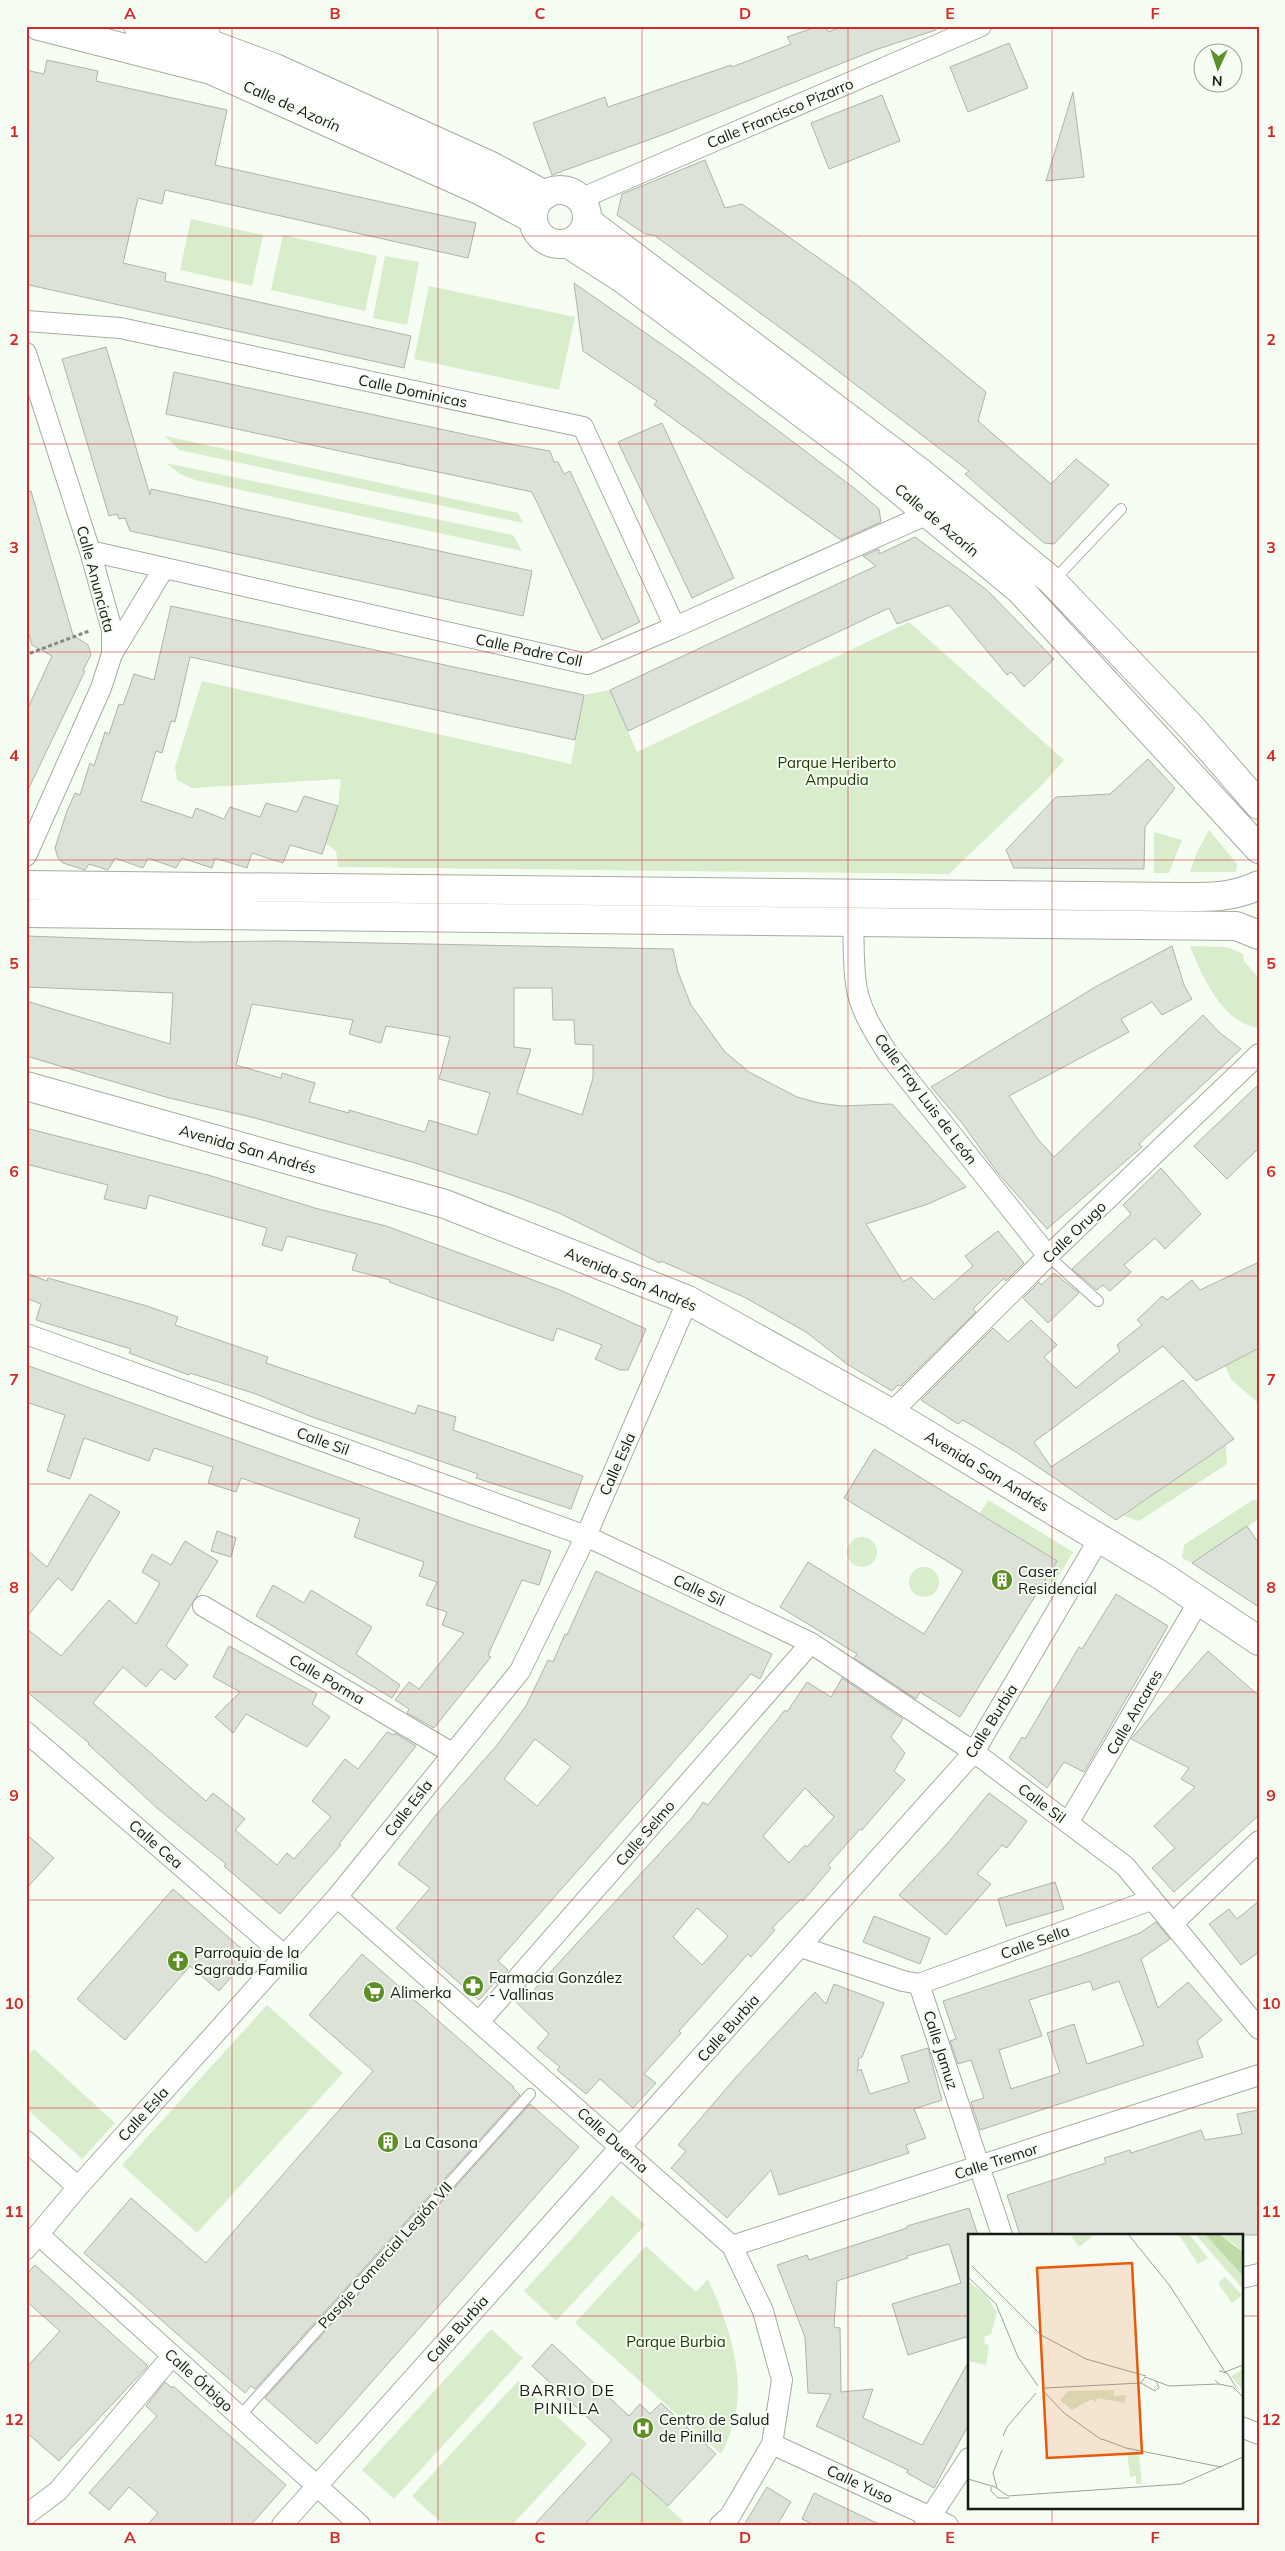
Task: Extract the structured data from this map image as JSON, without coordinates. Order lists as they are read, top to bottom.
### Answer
{
  "streets": {
    "main road": ["Calle de Azorín", "Avenida San Andrés"],
    "street": [
      "Calle Francisco Pizarro",
      "Calle Dominicas",
      "Calle Anunciata",
      "Calle Padre Coll",
      "Calle Fray Luis de León",
      "Calle Orugo",
      "Calle Sil",
      "Calle Esla",
      "Calle Porma",
      "Calle Ancares",
      "Calle Burbia",
      "Calle Selmo",
      "Calle Cea",
      "Calle Sella",
      "Calle Jamuz",
      "Calle Duerna",
      "Calle Tremor",
      "Calle Órbigo",
      "Calle Yuso"
    ],
    "lane": ["Pasaje Comercial Legión VII"]
  },
  "crossings": [
    ["Calle de Azorín", "Calle Francisco Pizarro"],
    ["Calle de Azorín", "Calle Padre Coll"],
    ["Calle Dominicas", "Calle Padre Coll"],
    ["Calle Anunciata", "Calle Padre Coll"],
    ["Calle Fray Luis de León", "Calle Orugo"],
    ["Avenida San Andrés", "Calle Orugo"],
    ["Avenida San Andrés", "Calle Esla"],
    ["Avenida San Andrés", "Calle Ancares"],
    ["Avenida San Andrés", "Calle Burbia"],
    ["Calle Sil", "Calle Esla"],
    ["Calle Sil", "Calle Ancares"],
    ["Calle Sil", "Calle Burbia"],
    ["Calle Sil", "Calle Selmo"],
    ["Calle Sil", "Calle Sella"],
    ["Calle Esla", "Calle Porma"],
    ["Calle Esla", "Calle Cea"],
    ["Calle Esla", "Calle Duerna"],
    ["Calle Esla", "Calle Órbigo"],
    ["Calle Burbia", "Calle Duerna"],
    ["Calle Burbia", "Calle Órbigo"],
    ["Calle Selmo", "Calle Duerna"],
    ["Calle Sella", "Calle Jamuz"],
    ["Calle Jamuz", "Calle Tremor"],
    ["Calle Duerna", "Calle Tremor"],
    ["Calle Duerna", "Calle Yuso"],
    ["Pasaje Comercial Legión VII", "Calle Órbigo"]
  ],
  "districts": ["BARRIO DE PINILLA"],
  "parks": ["Parque Heriberto Ampudia", "Parque Burbia"],
  "places": {
    "building": ["Caser Residencial", "La Casona"],
    "church": ["Parroquia de la Sagrada Familia"],
    "pharmacy": ["Farmacia González - Vallinas"],
    "supermarket": ["Alimerka"],
    "hospital": ["Centro de Salud de Pinilla"]
  },
  "north": "bottom",
  "grid": {
    "columns": [
      "A",
      "B",
      "C",
      "D",
      "E",
      "F"
    ],
    "rows": [
      "1",
      "2",
      "3",
      "4",
      "5",
      "6",
      "7",
      "8",
      "9",
      "10",
      "11",
      "12"
    ]
  }
}
